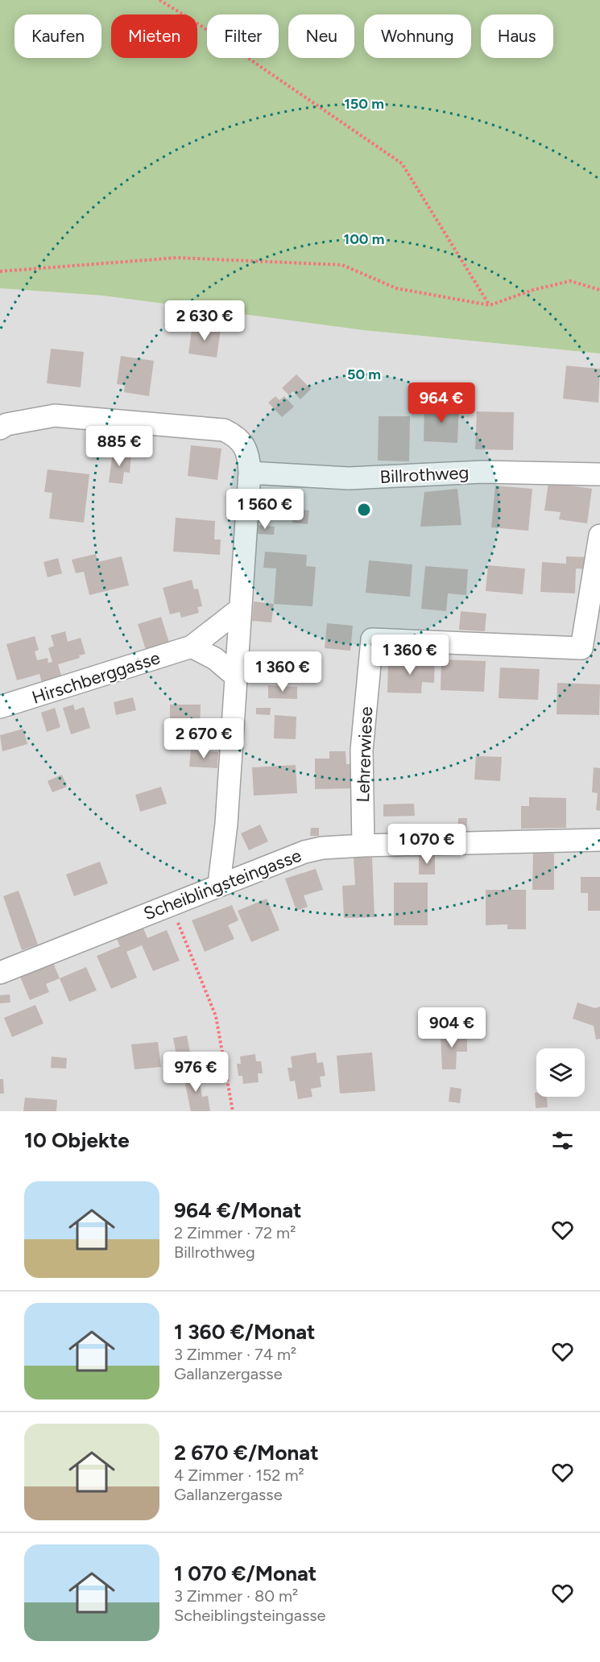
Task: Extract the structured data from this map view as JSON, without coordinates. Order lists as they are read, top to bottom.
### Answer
{
  "streets": {
    "street": [
      "Billrothweg",
      "Hirschberggasse",
      "Lehrerwiese",
      "Scheiblingsteingasse"
    ]
  },
  "crossings": [
    ["Lehrerwiese", "Scheiblingsteingasse"]
  ],
  "page": {
    "chip": [
      "Kaufen",
      "Mieten",
      "Filter",
      "Neu",
      "Wohnung",
      "Haus"
    ],
    "price": [
      "2 630 €",
      "964 €",
      "885 €",
      "1 560 €",
      "1 360 €",
      "1 360 €",
      "2 670 €",
      "1 070 €",
      "904 €",
      "976 €"
    ],
    "heading": "10 Objekte",
    "list": [
      {
        "name": "964 €/Monat",
        "note": "2 Zimmer · 72 m² · Billrothweg"
      },
      {
        "name": "1 360 €/Monat",
        "note": "3 Zimmer · 74 m² · Gallanzergasse"
      },
      {
        "name": "2 670 €/Monat",
        "note": "4 Zimmer · 152 m² · Gallanzergasse"
      },
      {
        "name": "1 070 €/Monat",
        "note": "3 Zimmer · 80 m² · Scheiblingsteingasse"
      }
    ]
  },
  "rings": ["150 m", "100 m", "50 m"]
}
